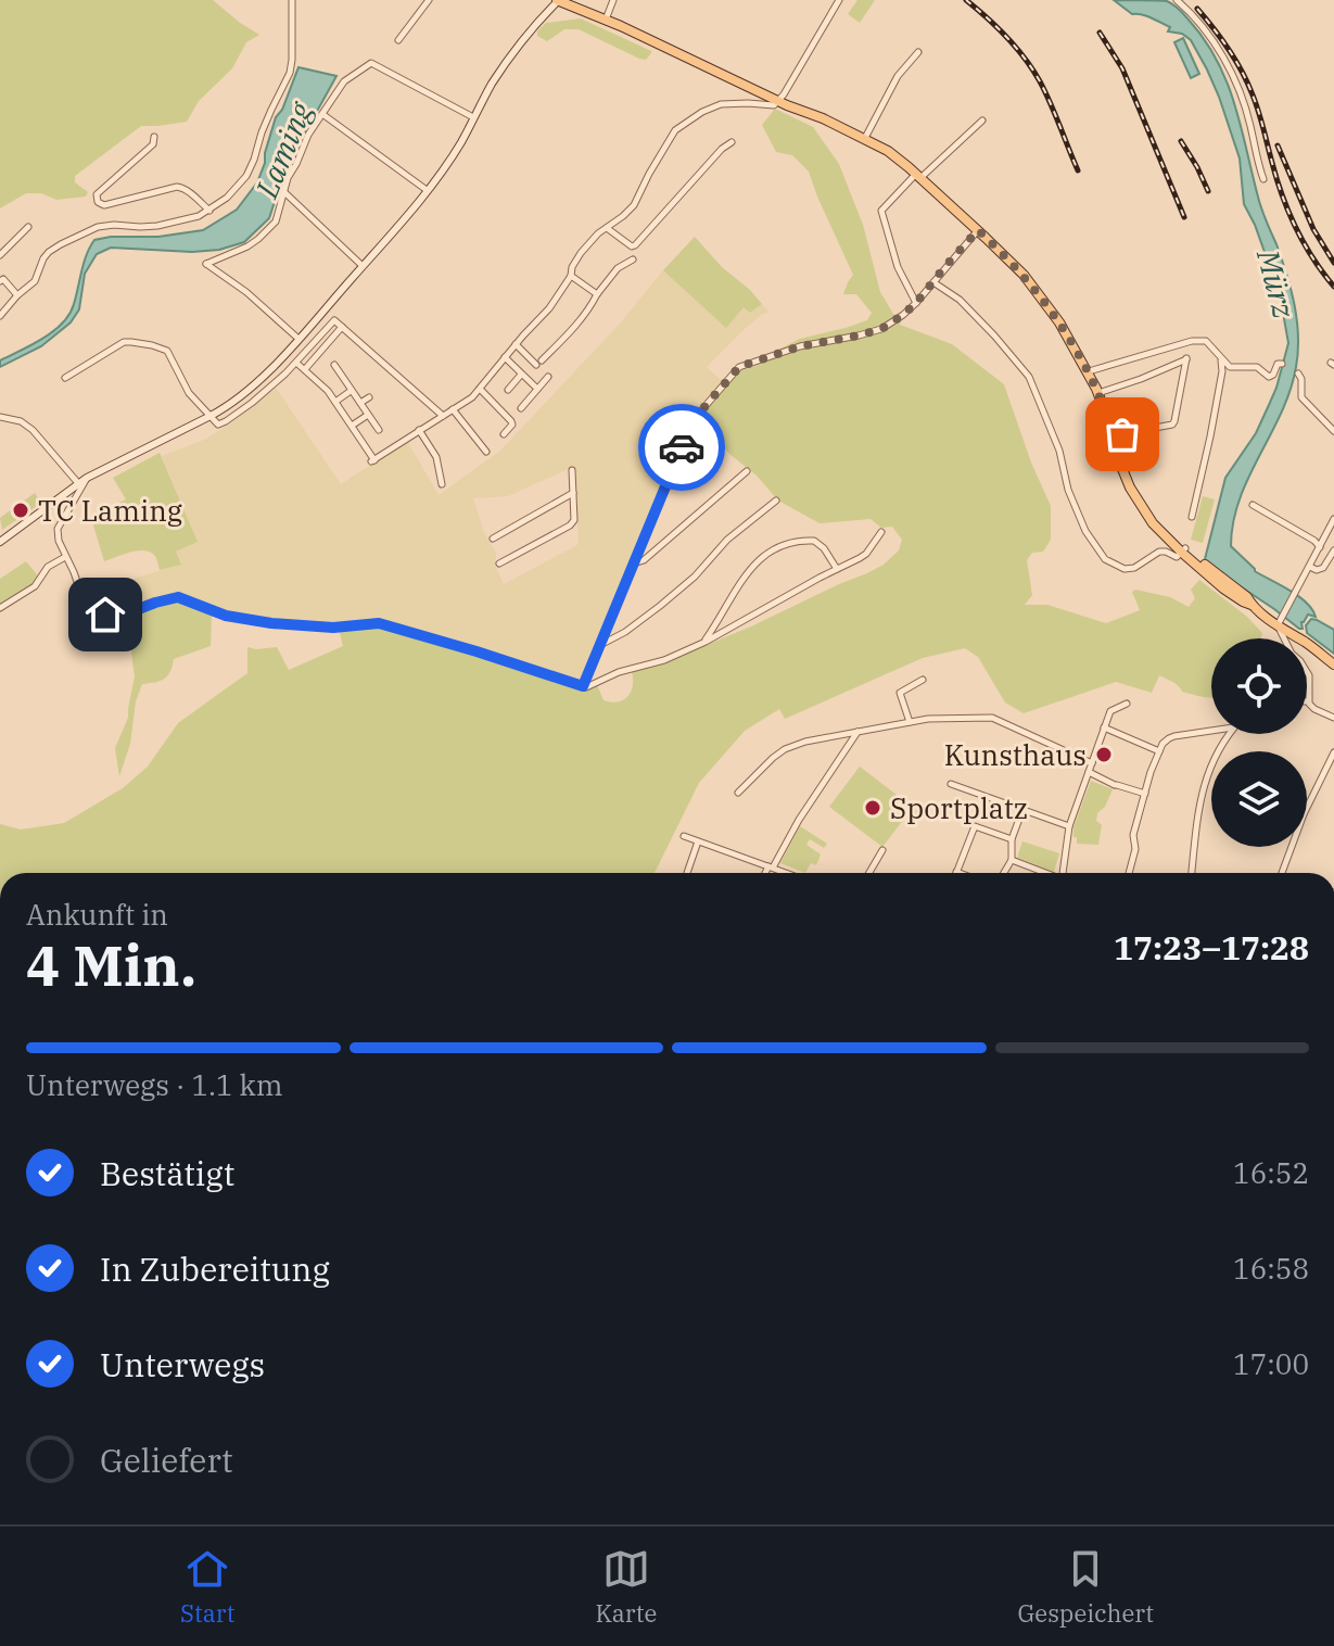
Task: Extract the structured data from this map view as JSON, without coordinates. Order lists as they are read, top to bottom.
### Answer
{
  "water": ["Laming", "Mürz"],
  "places": ["TC Laming", "Kunsthaus", "Sportplatz"],
  "page": {
    "heading": ["4 Min.", "Ankunft in", "17:23–17:28"],
    "bar": "Unterwegs · 1.1 km",
    "list": [
      ["Bestätigt", "16:52"],
      ["In Zubereitung", "16:58"],
      ["Unterwegs", "17:00"],
      "Geliefert"
    ],
    "tabs": ["Start", "Karte", "Gespeichert"]
  }
}
